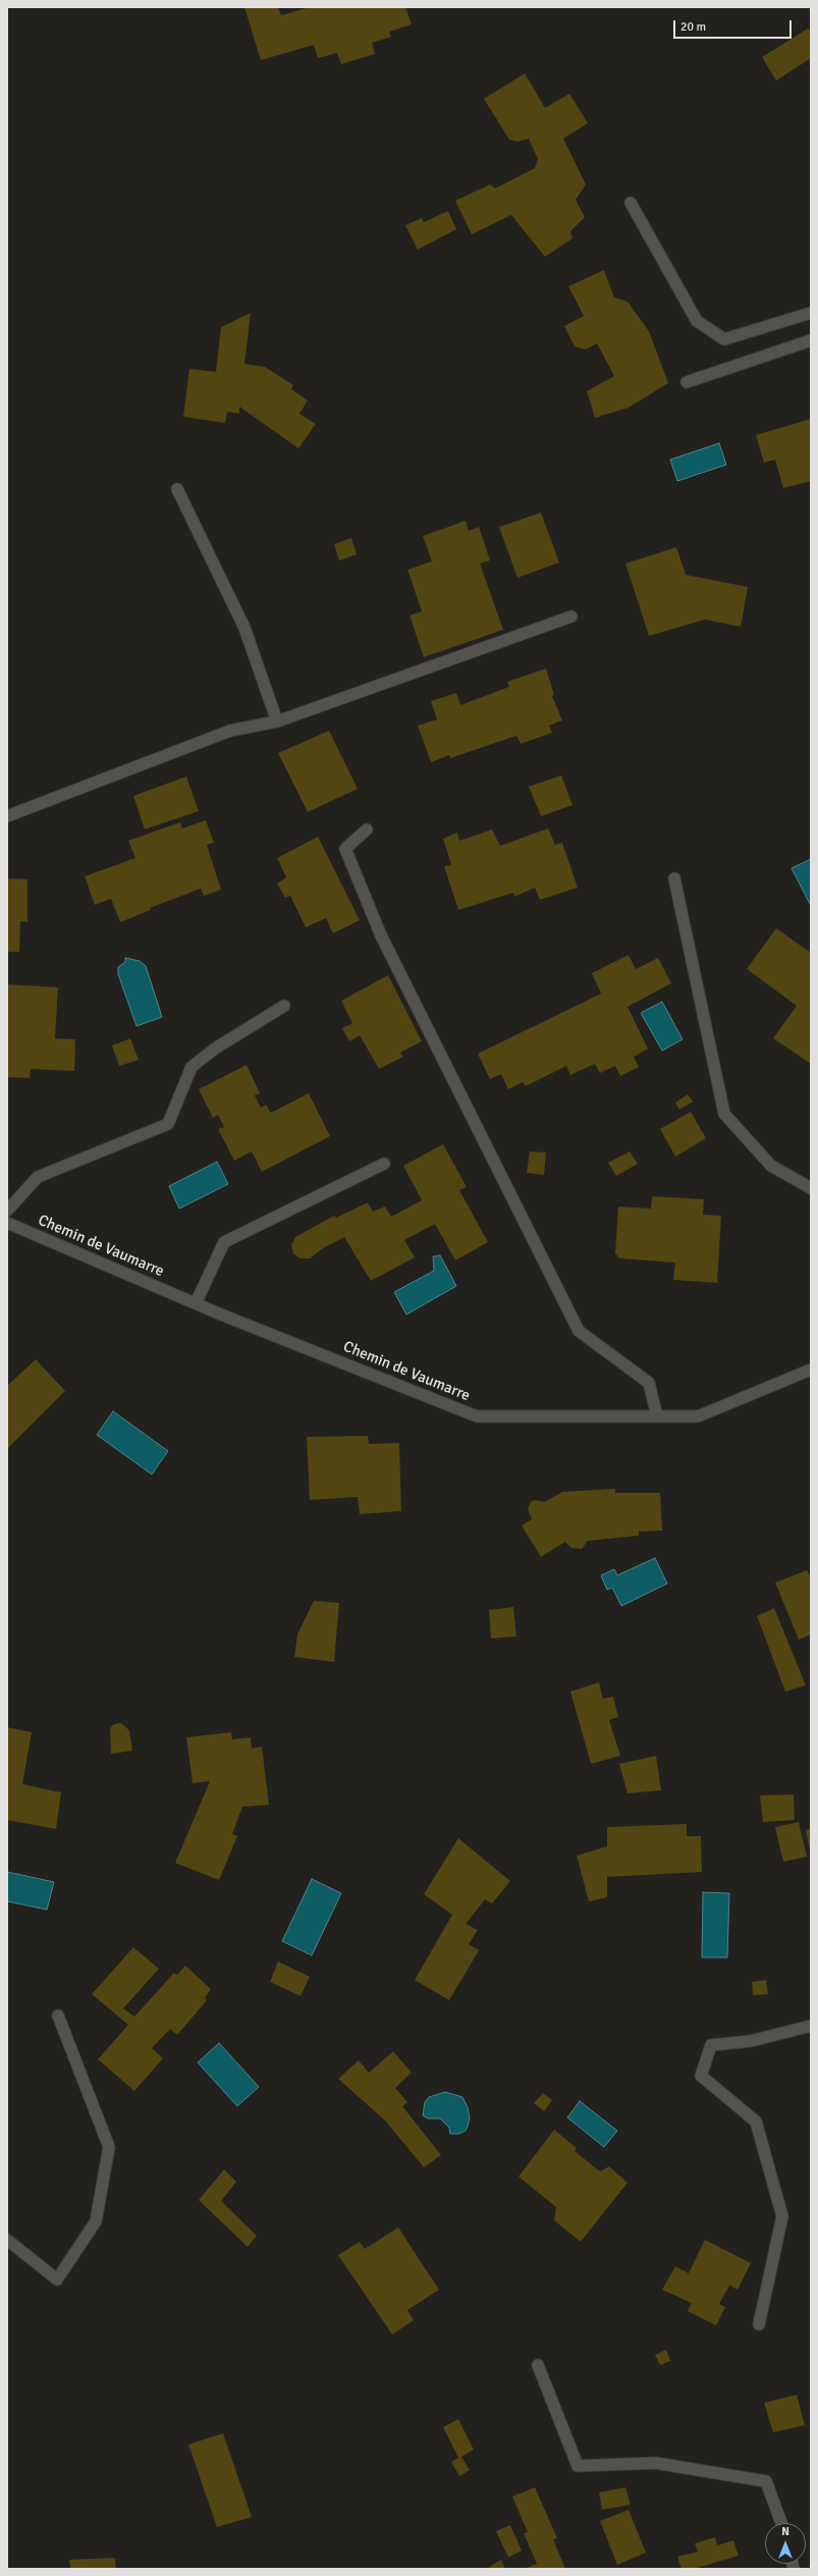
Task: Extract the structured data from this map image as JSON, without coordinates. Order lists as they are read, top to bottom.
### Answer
{
  "streets": {
    "street": ["Chemin de Vaumarre"]
  },
  "scale_bar": "20 m",
  "north": "top"
}
